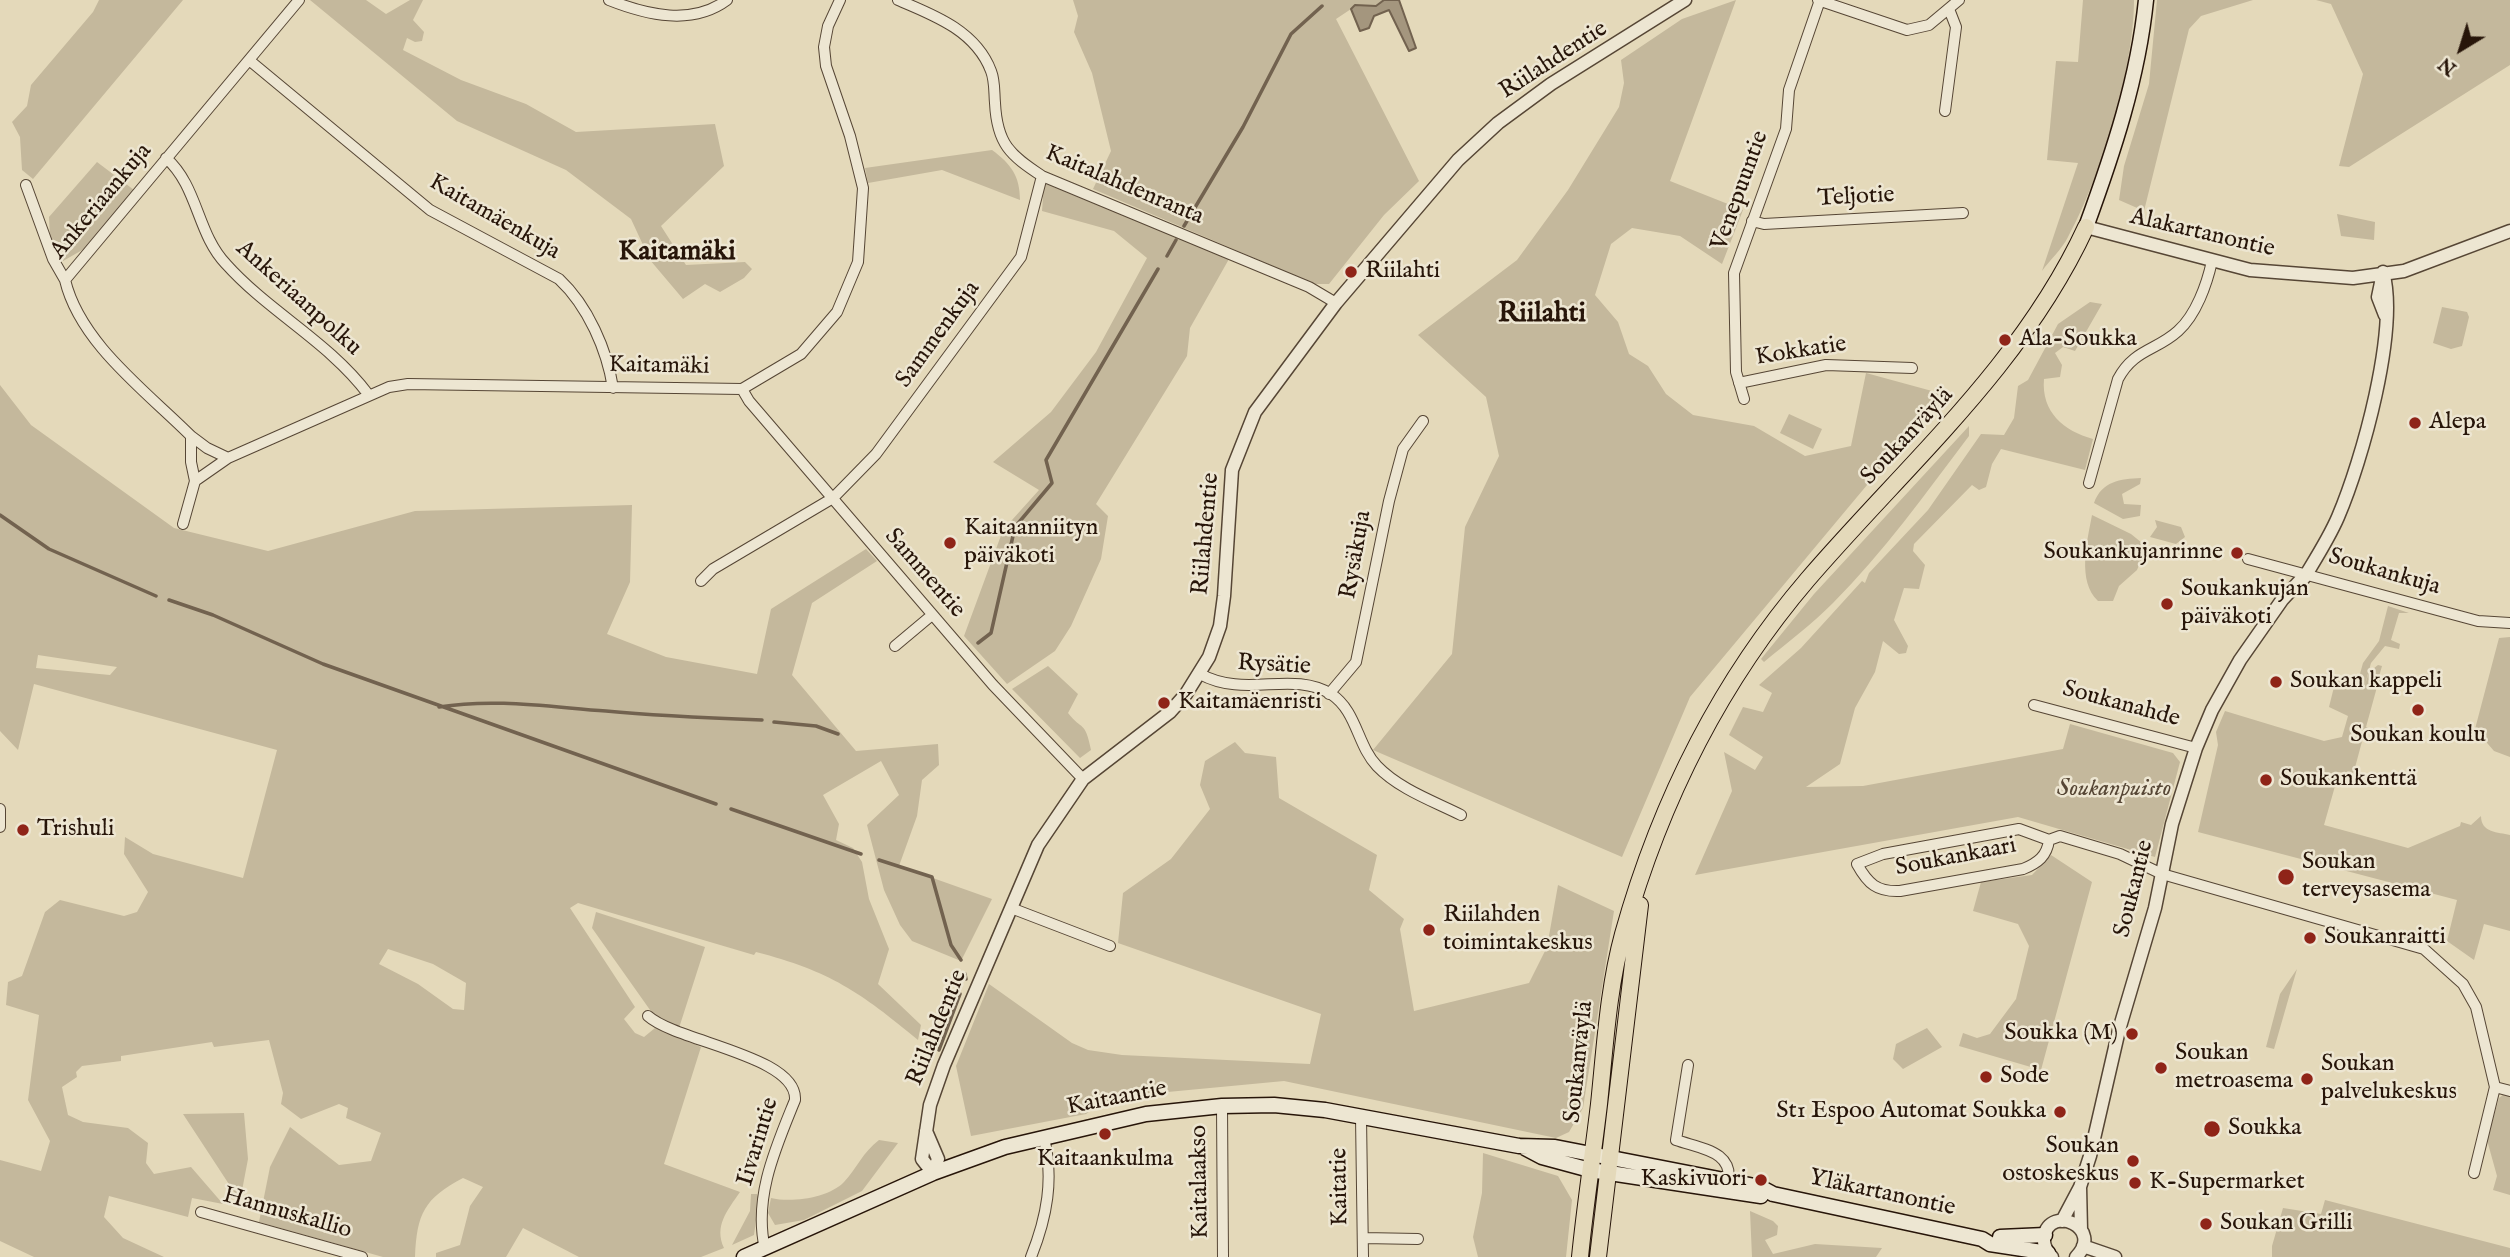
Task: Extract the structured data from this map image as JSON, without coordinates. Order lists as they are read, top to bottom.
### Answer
{
  "streets": {
    "main road": ["Soukanväylä", "Kaitaantie", "Yläkartanontie"],
    "street": [
      "Riilahdentie",
      "Kaitalahdenranta",
      "Venepuuntie",
      "Teljotie",
      "Ankeriaankuja",
      "Kaitamäenkuja",
      "Alakartanontie",
      "Ankeriaanpolku",
      "Sammenkuja",
      "Kokkatie",
      "Kaitamäki",
      "Rysäkuja",
      "Soukankuja",
      "Sammentie",
      "Rysätie",
      "Soukanahde",
      "Soukankaari",
      "Soukantie",
      "Iivarintie",
      "Kaitalaakso",
      "Kaitatie",
      "Hannuskallio"
    ]
  },
  "crossings": [
    ["Riilahdentie", "Kaitalahdenranta"],
    ["Riilahdentie", "Sammentie"],
    ["Riilahdentie", "Rysätie"],
    ["Riilahdentie", "Kaitaantie"],
    ["Kaitalahdenranta", "Sammenkuja"],
    ["Venepuuntie", "Teljotie"],
    ["Venepuuntie", "Kokkatie"],
    ["Ankeriaankuja", "Kaitamäenkuja"],
    ["Ankeriaankuja", "Ankeriaanpolku"],
    ["Ankeriaankuja", "Kaitamäki"],
    ["Kaitamäenkuja", "Kaitamäki"],
    ["Alakartanontie", "Soukanväylä"],
    ["Alakartanontie", "Soukantie"],
    ["Ankeriaanpolku", "Kaitamäki"],
    ["Sammenkuja", "Sammentie"],
    ["Kaitamäki", "Sammentie"],
    ["Soukanväylä", "Kaitaantie"],
    ["Soukanväylä", "Yläkartanontie"],
    ["Rysäkuja", "Rysätie"],
    ["Soukankuja", "Soukantie"],
    ["Soukanahde", "Soukantie"],
    ["Soukankaari", "Soukantie"],
    ["Kaitaantie", "Iivarintie"],
    ["Kaitaantie", "Kaitalaakso"],
    ["Kaitaantie", "Kaitatie"],
    ["Kaitaantie", "Yläkartanontie"]
  ],
  "districts": ["Kaitamäki", "Riilahti"],
  "parks": ["Soukanpuisto"],
  "places": [
    "Riilahti",
    "Ala-Soukka",
    "Alepa",
    "Kaitaanniityn päiväkoti",
    "Soukankujanrinne",
    "Soukankujan päiväkoti",
    "Soukan kappeli",
    "Kaitamäenristi",
    "Soukan koulu",
    "Soukankenttä",
    "Trishuli",
    "Soukan terveysasema",
    "Riilahden toimintakeskus",
    "Soukanraitti",
    "Soukka (M)",
    "Soukan metroasema",
    "Sode",
    "Soukan palvelukeskus",
    "St1 Espoo Automat Soukka",
    "Soukka",
    "Kaitaankulma",
    "Soukan ostoskeskus",
    "Kaskivuori",
    "K-Supermarket",
    "Soukan Grilli"
  ],
  "north": "bottom left"
}
